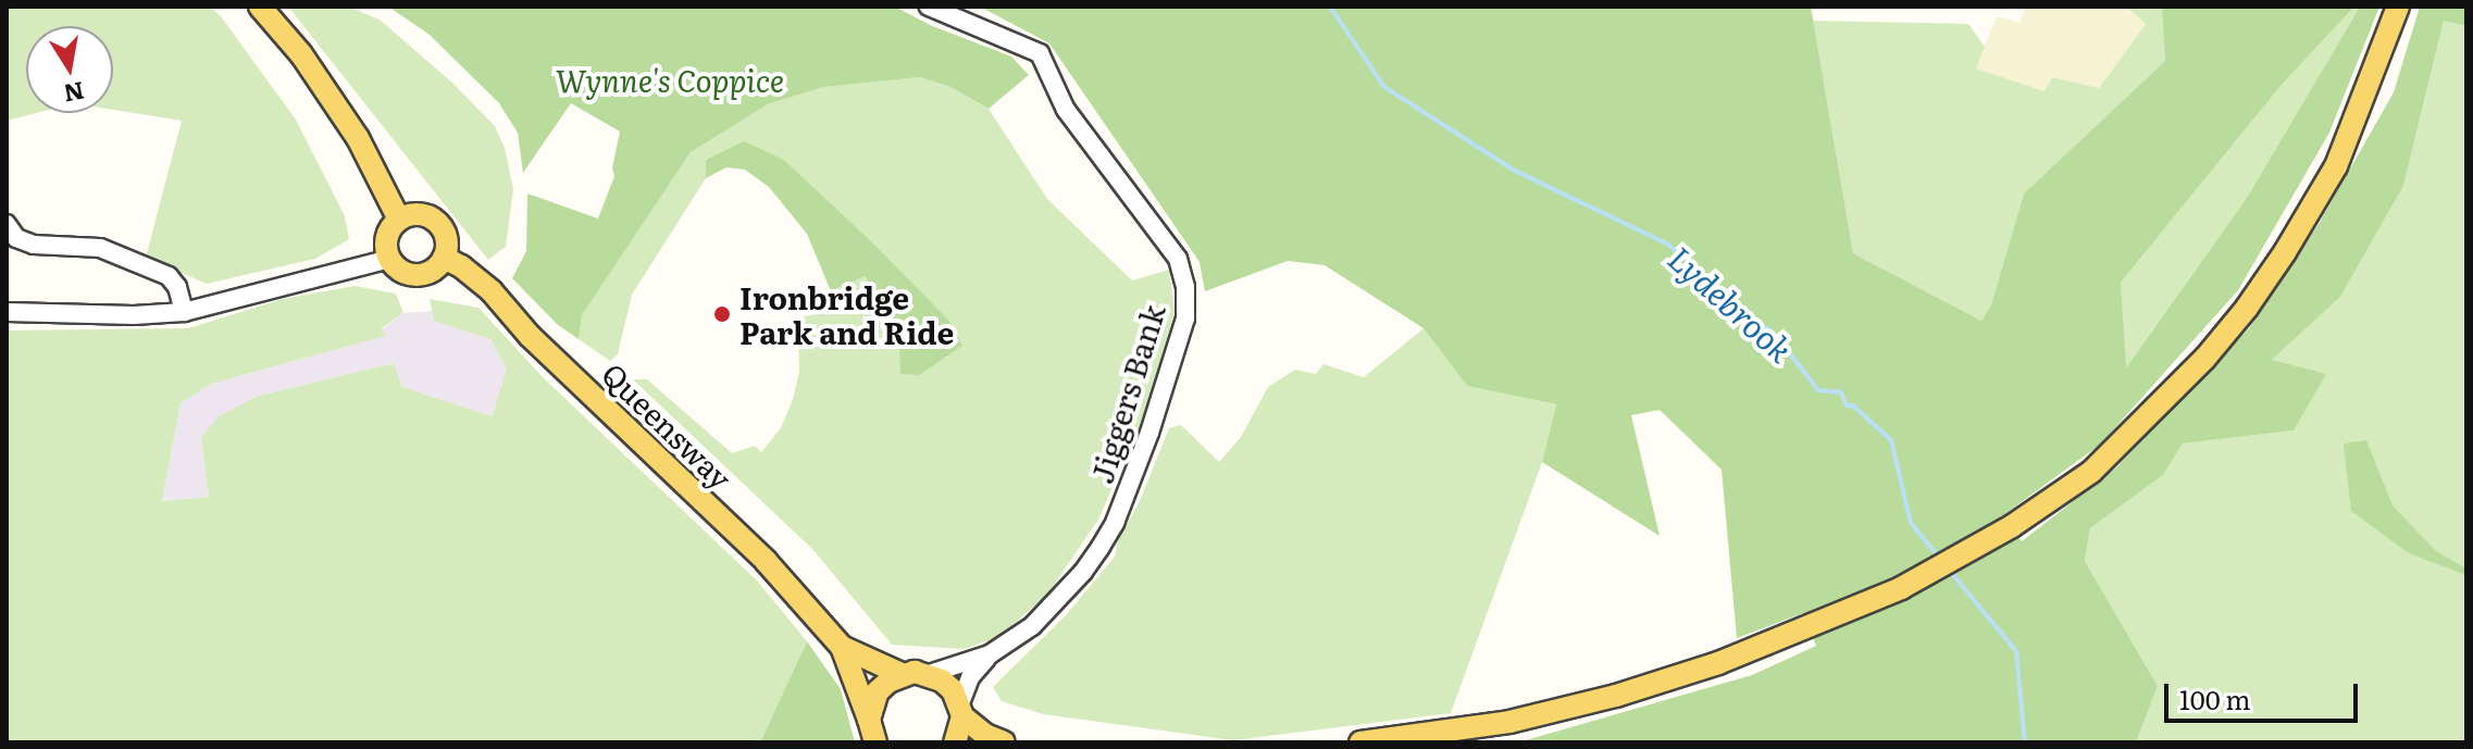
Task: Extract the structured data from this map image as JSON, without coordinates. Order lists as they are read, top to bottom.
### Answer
{
  "streets": {
    "main road": ["Queensway"],
    "street": ["Jiggers Bank"]
  },
  "water": ["Lydebrook"],
  "parks": ["Wynne's Coppice"],
  "places": ["Ironbridge Park and Ride"],
  "scale_bar": "100 m",
  "north": "bottom"
}
